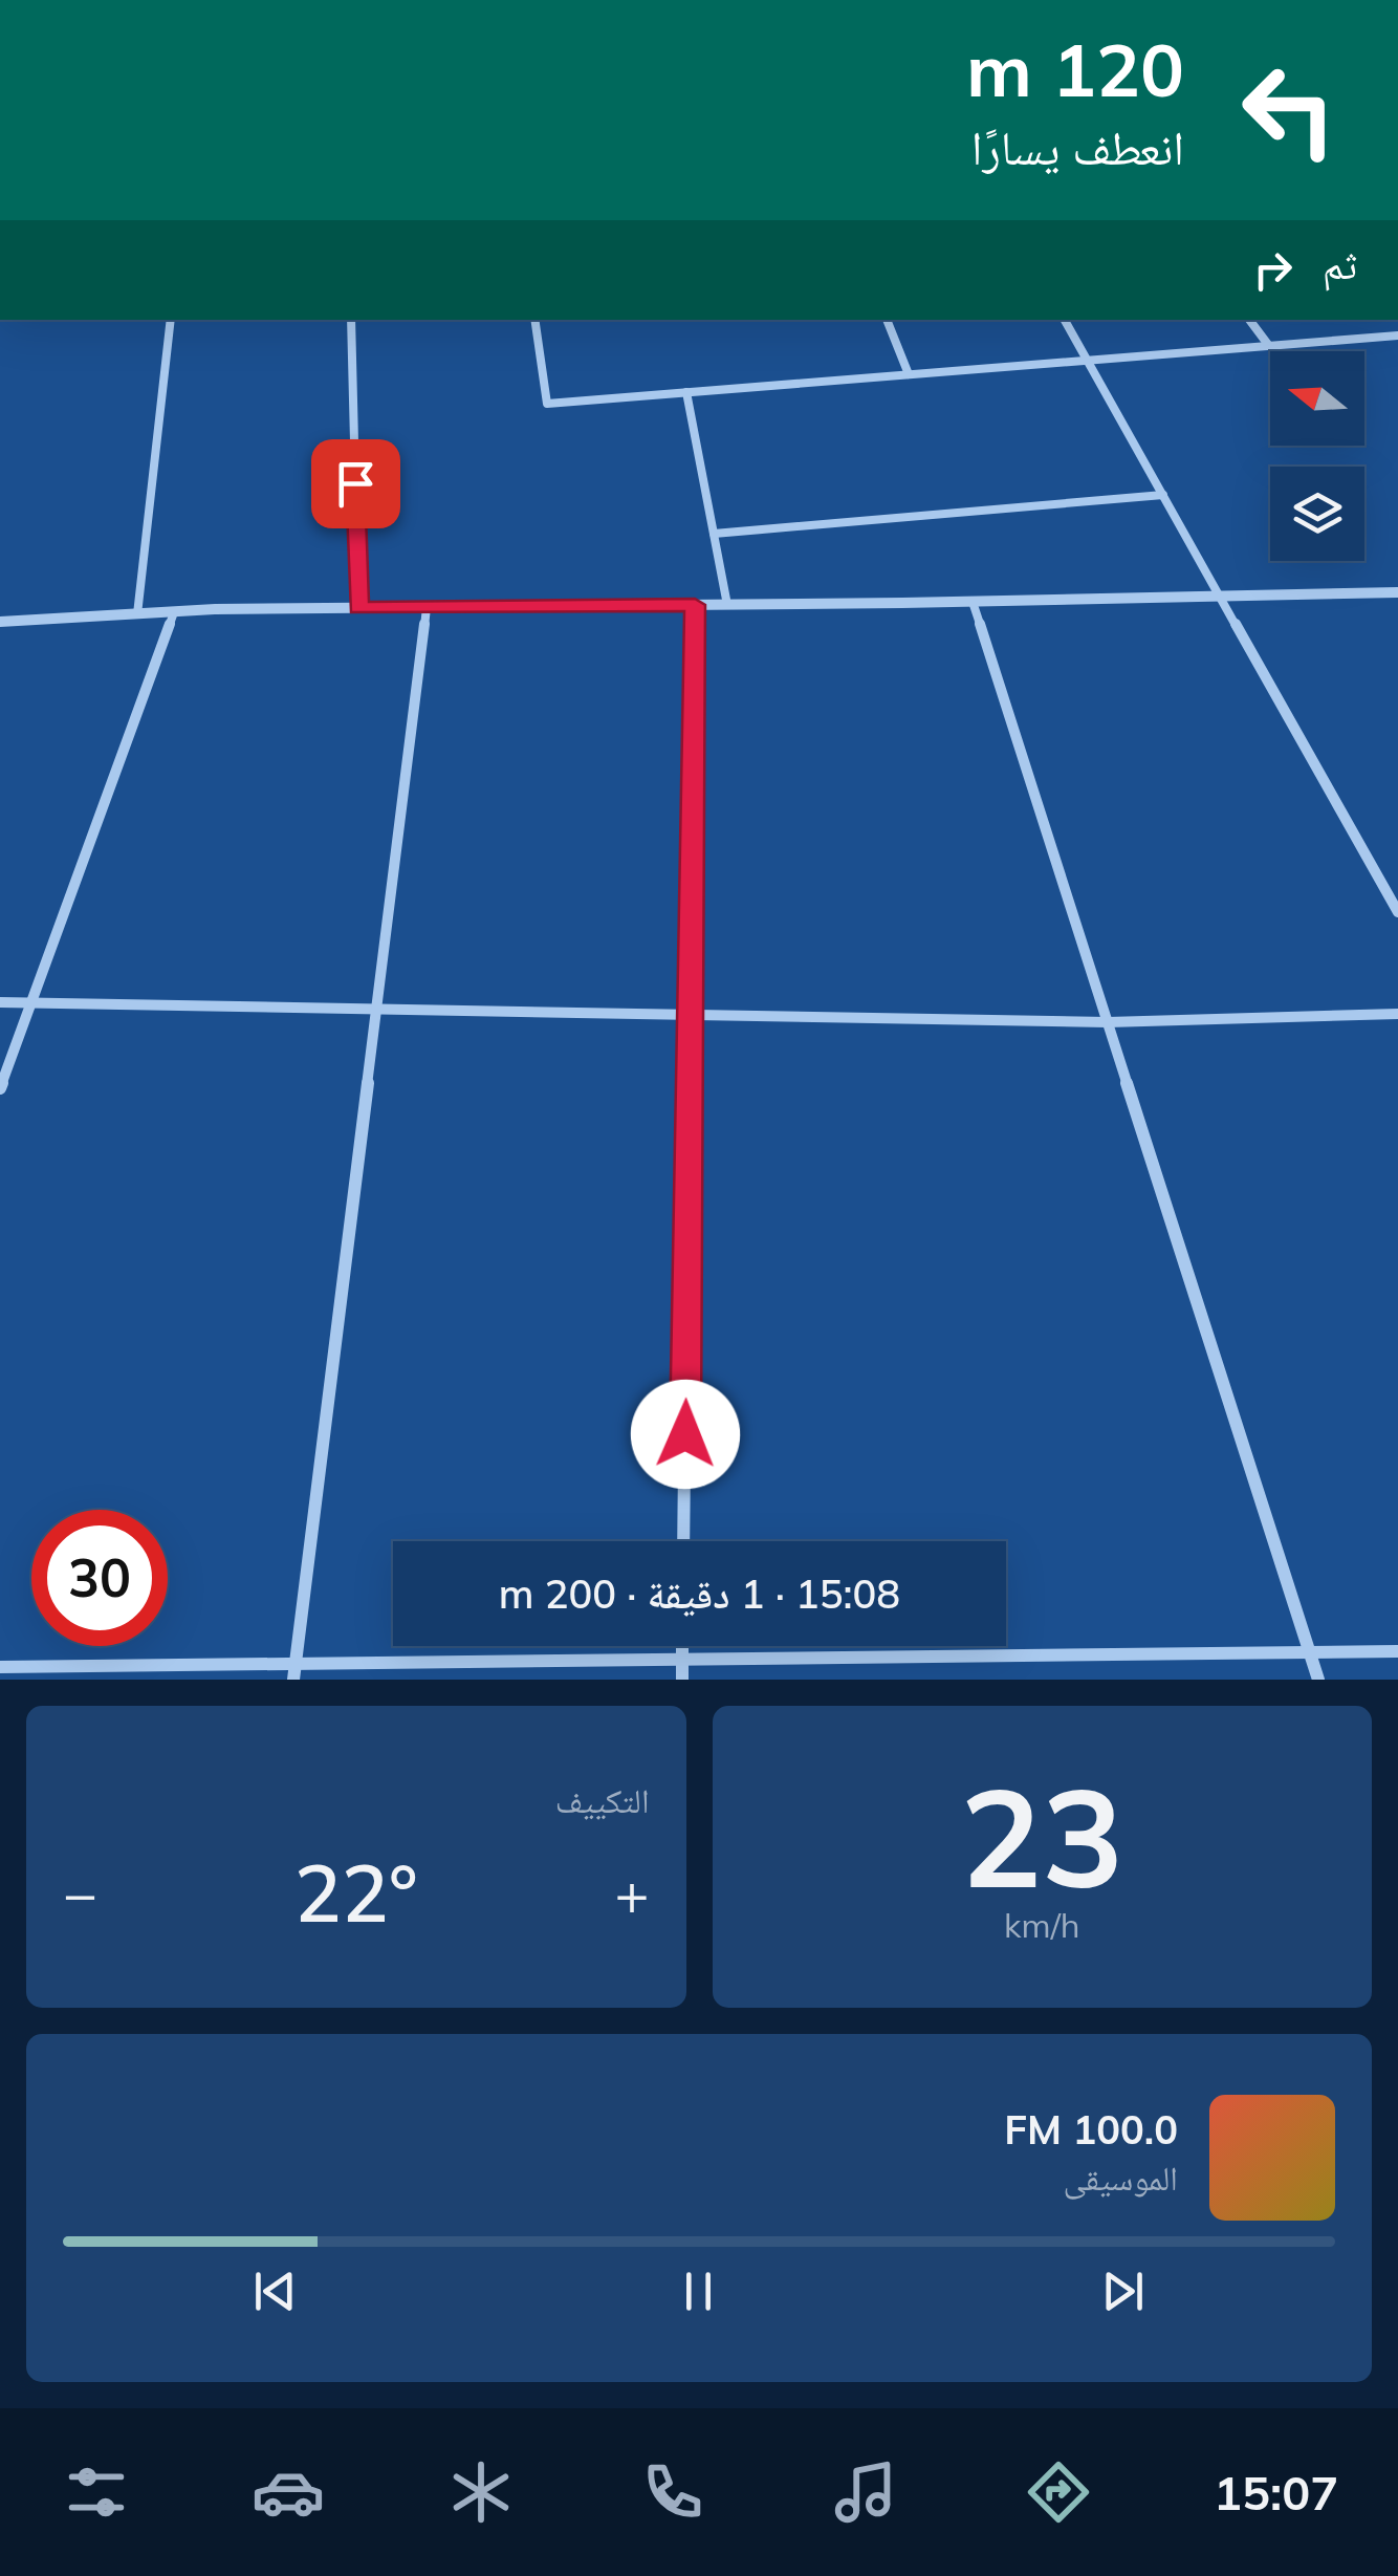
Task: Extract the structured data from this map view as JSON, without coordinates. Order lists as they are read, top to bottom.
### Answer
{
  "north": "left",
  "page": {
    "turn": ["120 m", "انعطف يسارًا"],
    "then": "ثم",
    "limit": "30",
    "trip": "15:08 · 1 دقيقة · 200 m",
    "tile": [
      ["23", "km/h"],
      "التكييف"
    ],
    "heat": ["−", "22°", "+"],
    "song": ["100.0 FM", "الموسيقى"],
    "tabs": "15:07"
  }
}
